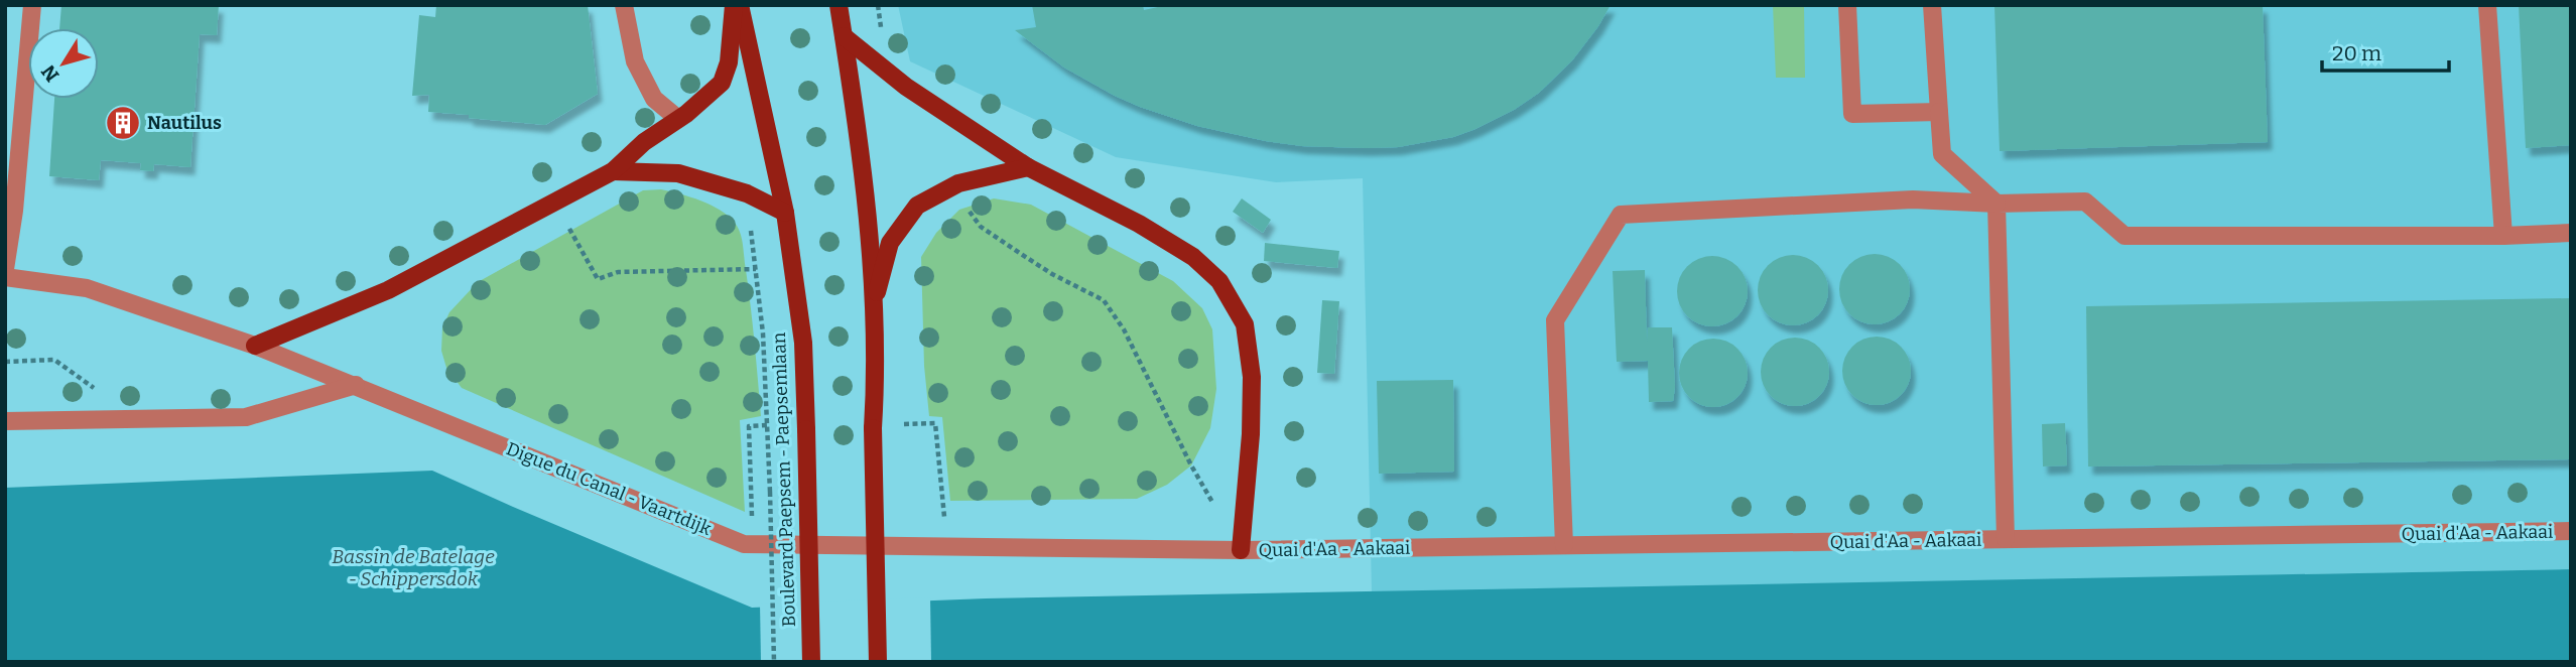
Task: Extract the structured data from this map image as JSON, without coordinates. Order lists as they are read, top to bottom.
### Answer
{
  "streets": {
    "main road": ["Boulevard Paepsem - Paepsemlaan"],
    "street": ["Digue du Canal - Vaartdijk", "Quai d'Aa - Aakaai"]
  },
  "crossings": [
    ["Digue du Canal - Vaartdijk", "Quai d'Aa - Aakaai"]
  ],
  "water": ["Bassin de Batelage - Schippersdok"],
  "places": {
    "building": ["Nautilus"]
  },
  "scale_bar": "20 m",
  "north": "bottom left"
}
